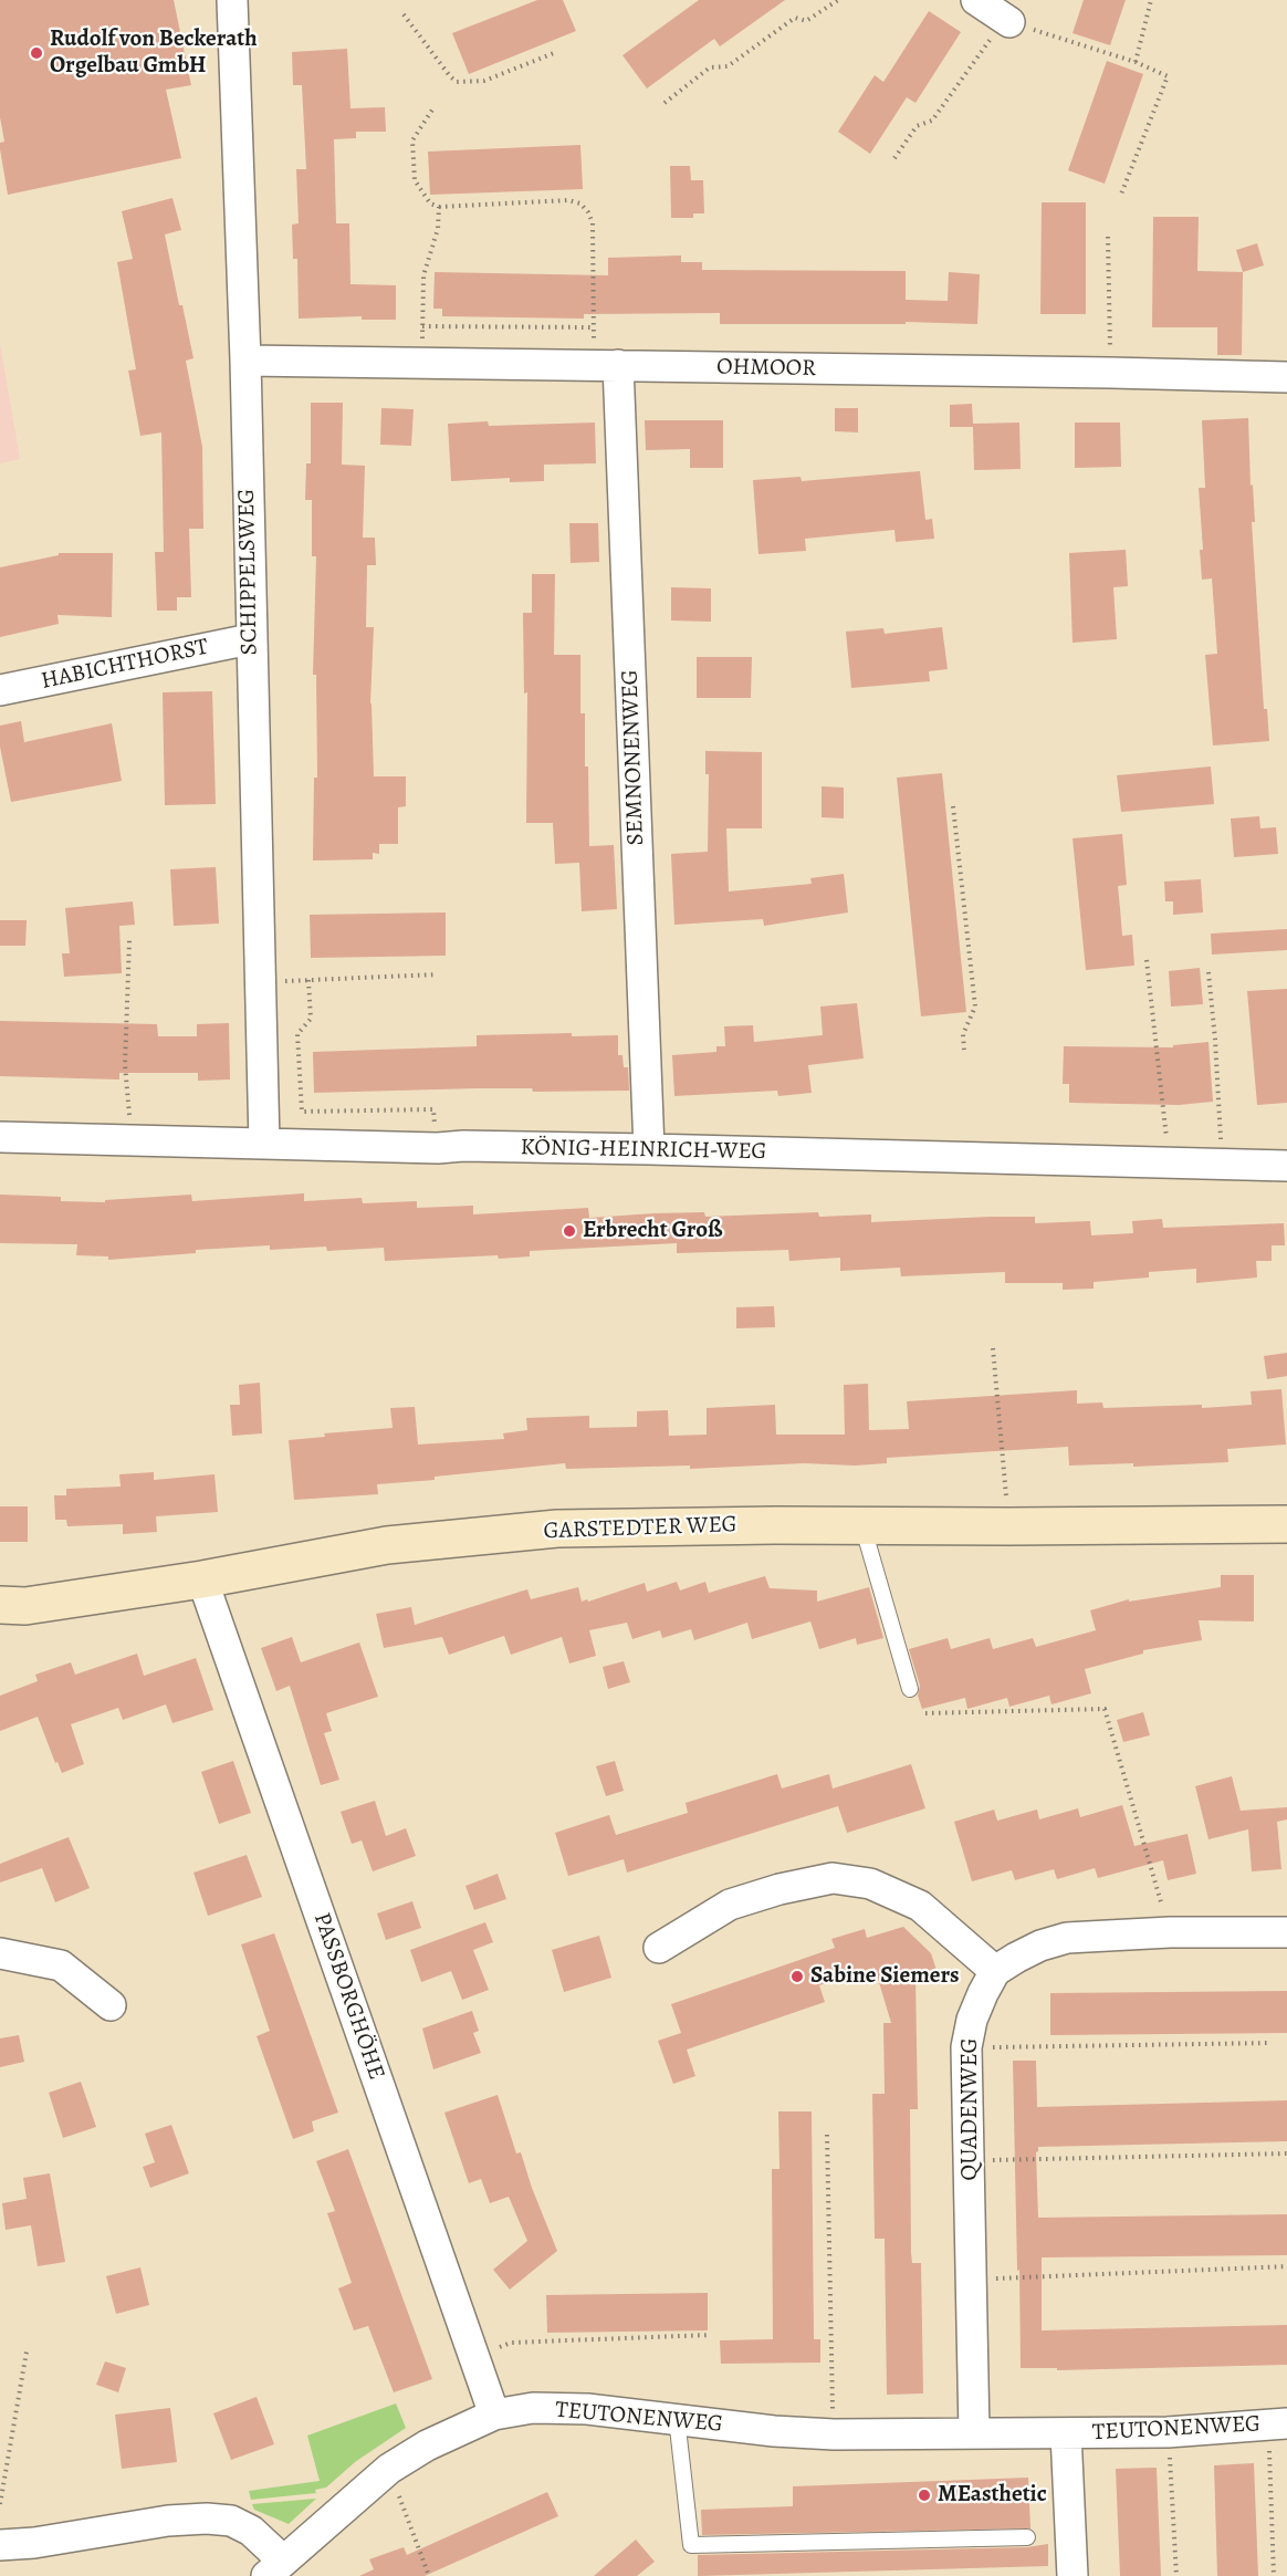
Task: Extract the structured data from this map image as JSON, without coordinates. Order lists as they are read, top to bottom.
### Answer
{
  "streets": {
    "main road": ["GARSTEDTER WEG"],
    "street": [
      "OHMOOR",
      "SCHIPPELSWEG",
      "HABICHTHORST",
      "SEMNONENWEG",
      "KÖNIG-HEINRICH-WEG",
      "PASSBORGHÖHE",
      "QUADENWEG",
      "TEUTONENWEG"
    ]
  },
  "crossings": [
    ["OHMOOR", "SCHIPPELSWEG"],
    ["OHMOOR", "SEMNONENWEG"],
    ["SCHIPPELSWEG", "HABICHTHORST"],
    ["SCHIPPELSWEG", "KÖNIG-HEINRICH-WEG"],
    ["SEMNONENWEG", "KÖNIG-HEINRICH-WEG"],
    ["GARSTEDTER WEG", "PASSBORGHÖHE"],
    ["PASSBORGHÖHE", "TEUTONENWEG"],
    ["QUADENWEG", "TEUTONENWEG"]
  ],
  "places": [
    "Rudolf von Beckerath Orgelbau GmbH",
    "Erbrecht Groß",
    "Sabine Siemers",
    "MEasthetic"
  ]
}
